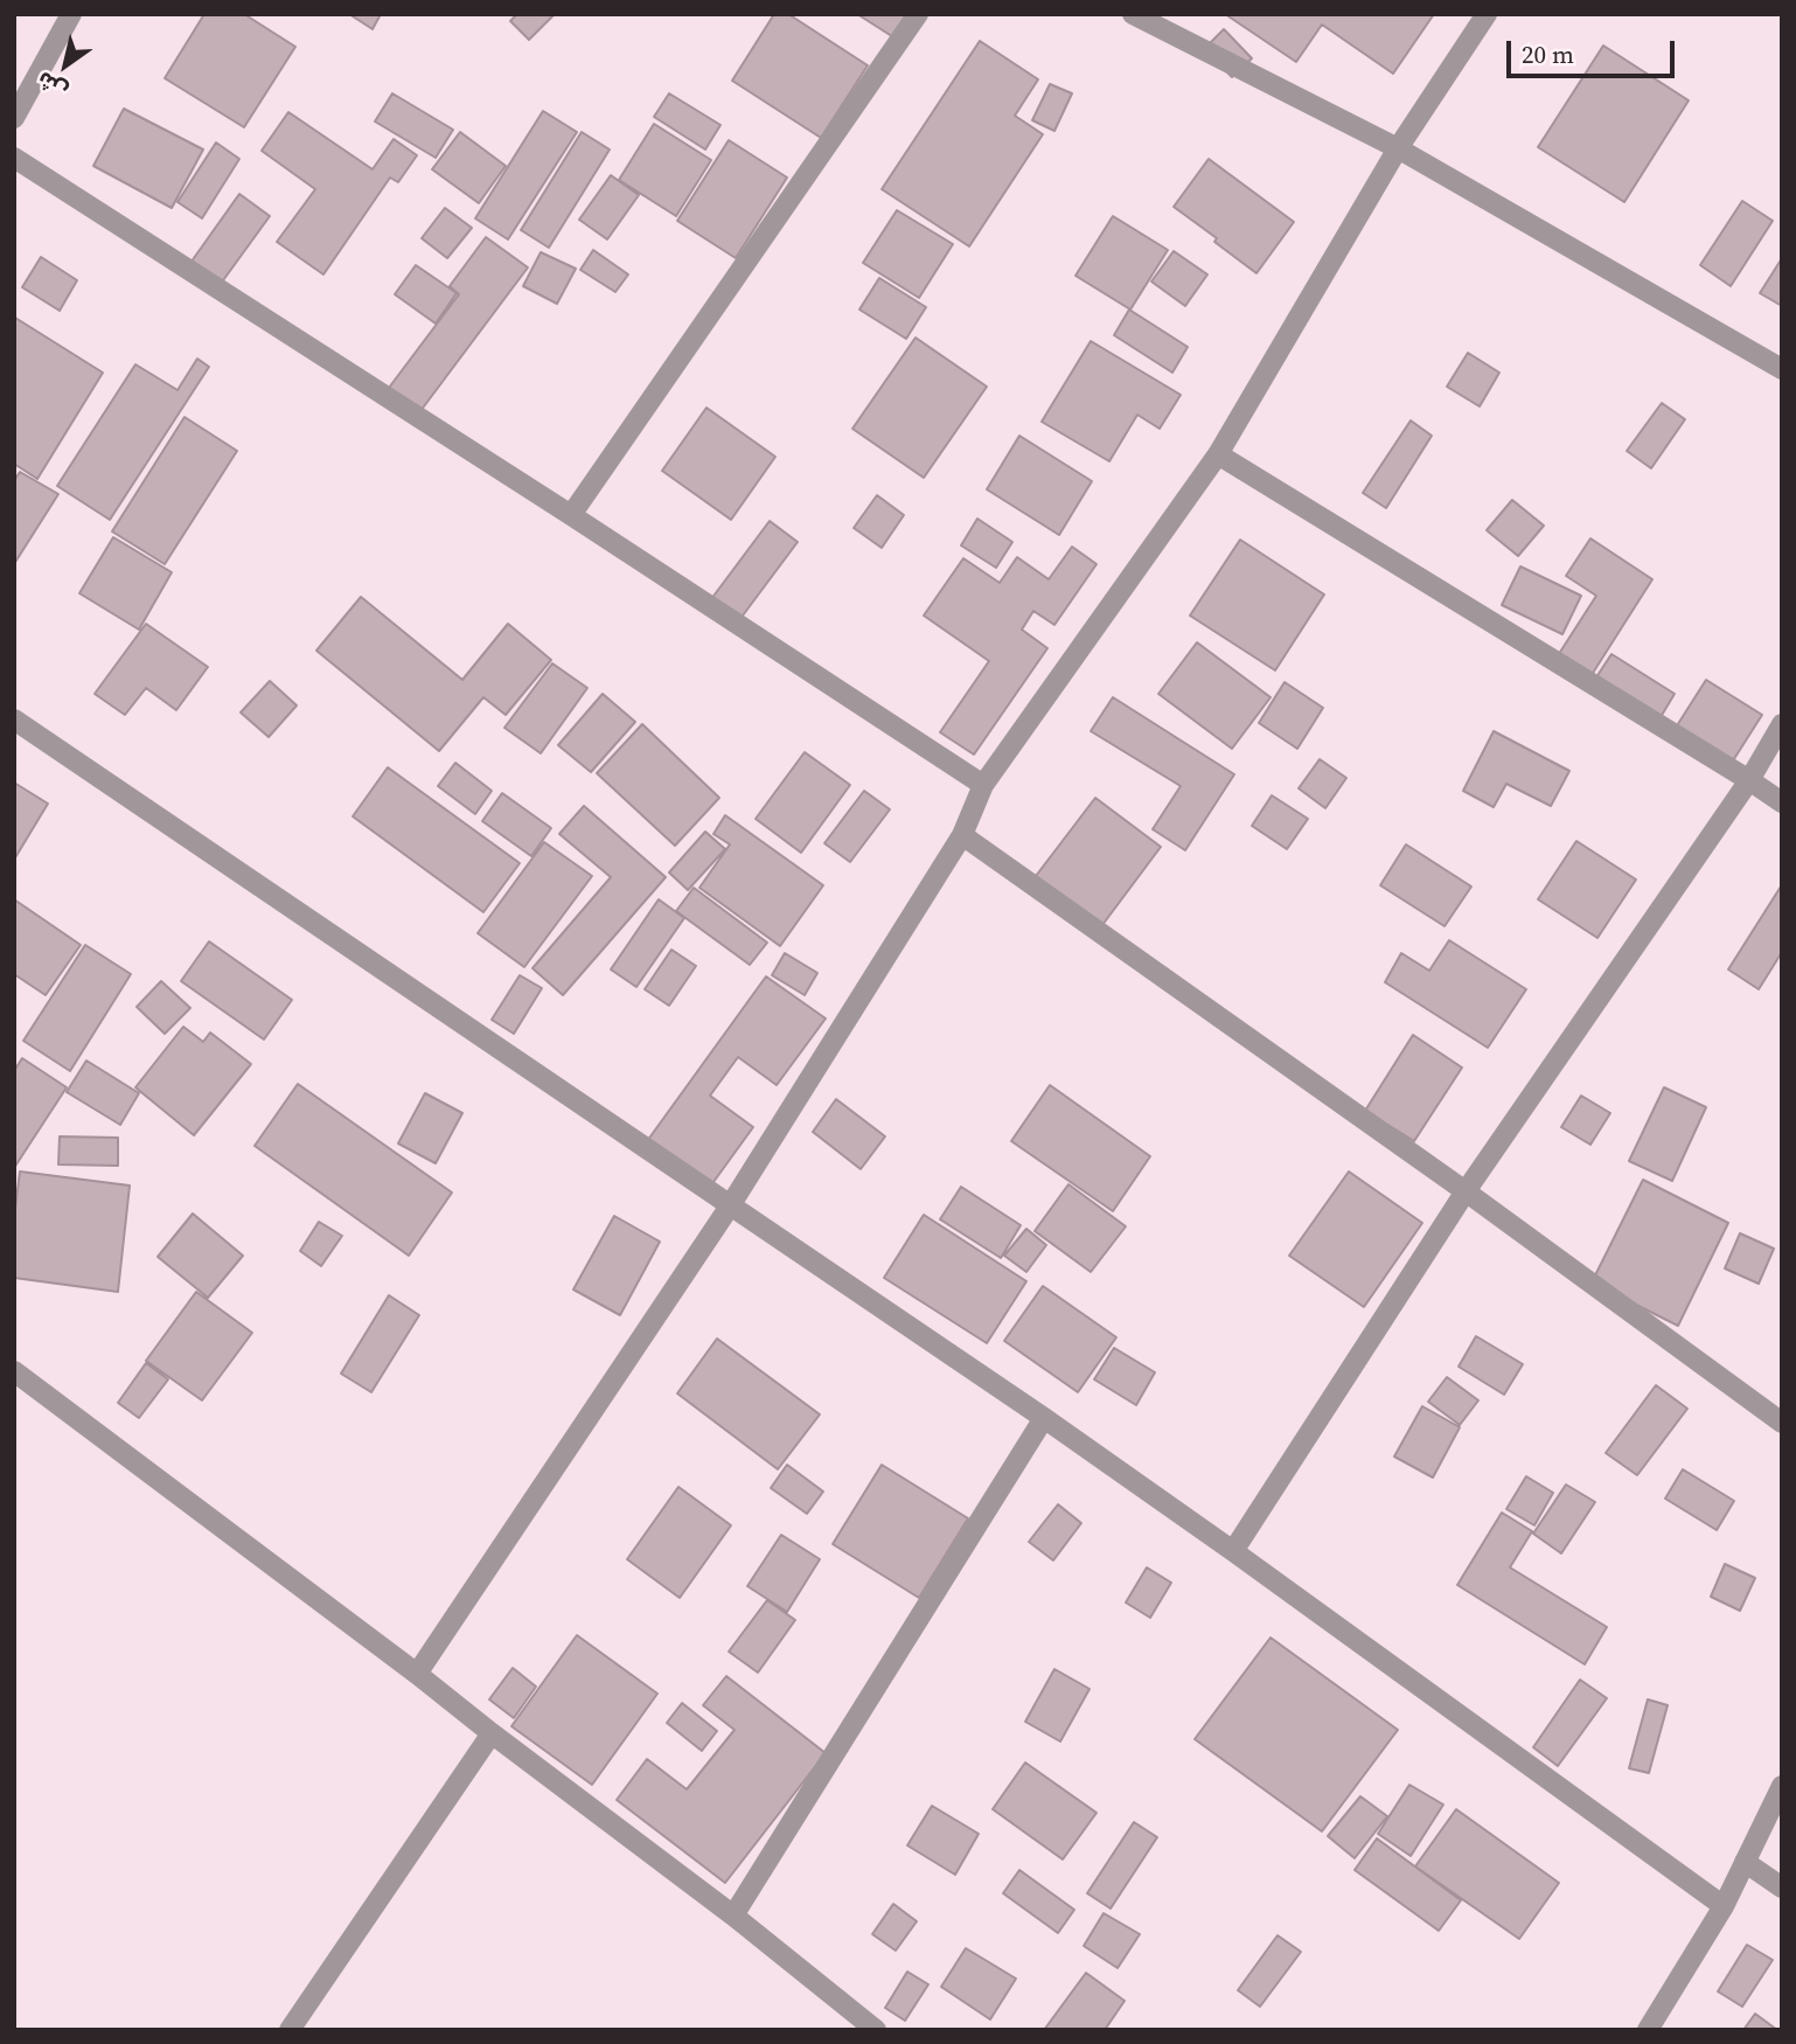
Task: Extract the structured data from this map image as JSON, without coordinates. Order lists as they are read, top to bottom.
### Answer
{
  "scale_bar": "20 m",
  "north": "bottom left"
}
